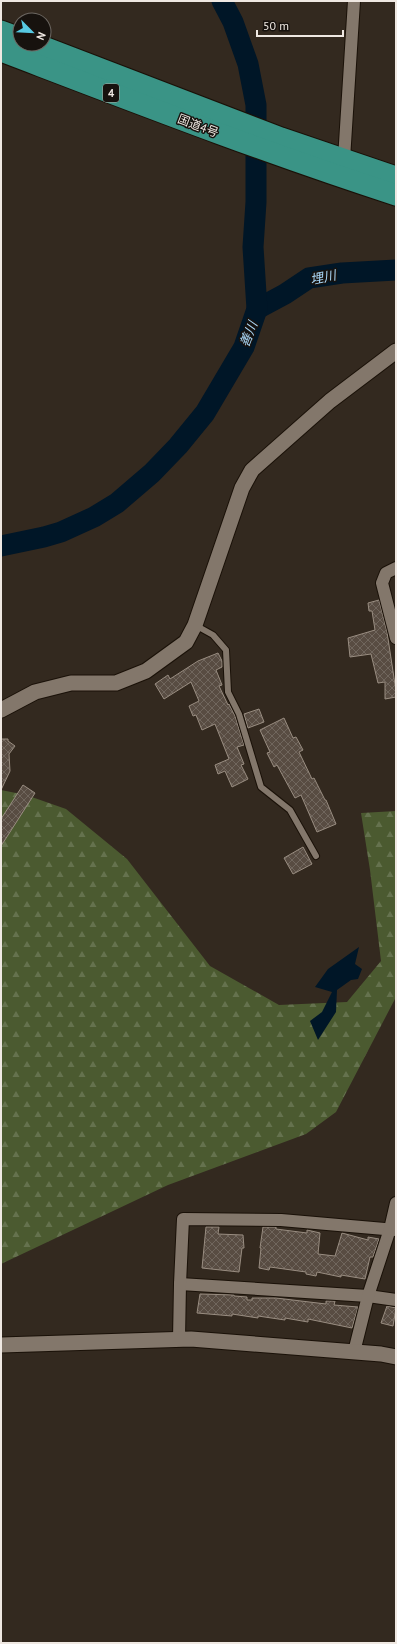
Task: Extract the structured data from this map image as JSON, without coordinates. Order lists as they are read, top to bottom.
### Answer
{
  "streets": {
    "highway": ["4", "国道4号"]
  },
  "water": ["埋川", "善川"],
  "scale_bar": "50 m",
  "north": "bottom right"
}
